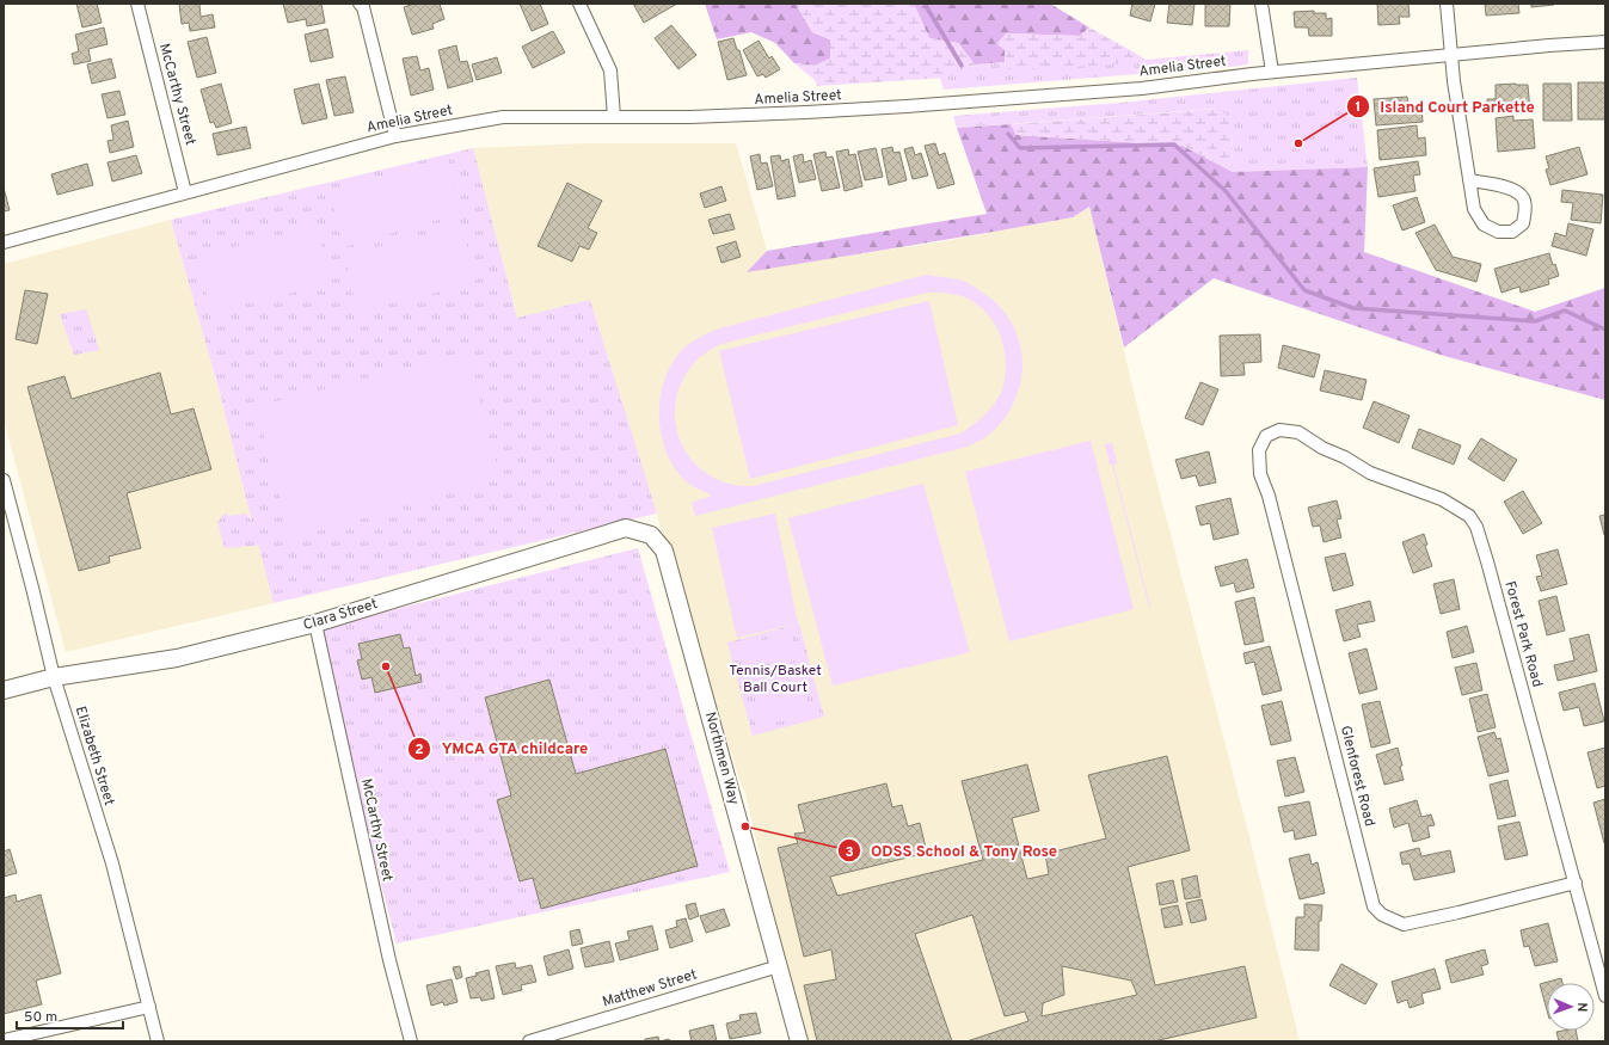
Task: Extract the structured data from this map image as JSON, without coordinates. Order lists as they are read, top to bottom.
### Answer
{
  "streets": {
    "street": [
      "Amelia Street",
      "McCarthy Street",
      "Clara Street",
      "Forest Park Road",
      "Elizabeth Street",
      "Northmen Way",
      "Glenforest Road",
      "Matthew Street"
    ]
  },
  "crossings": [
    ["Amelia Street", "McCarthy Street"],
    ["McCarthy Street", "Clara Street"],
    ["Clara Street", "Elizabeth Street"],
    ["Clara Street", "Northmen Way"],
    ["Forest Park Road", "Glenforest Road"],
    ["Northmen Way", "Matthew Street"]
  ],
  "parks": ["Tennis/Basket Ball Court"],
  "places": ["Island Court Parkette", "YMCA GTA childcare", "ODSS School & Tony Rose"],
  "scale_bar": "50 m",
  "north": "right"
}
